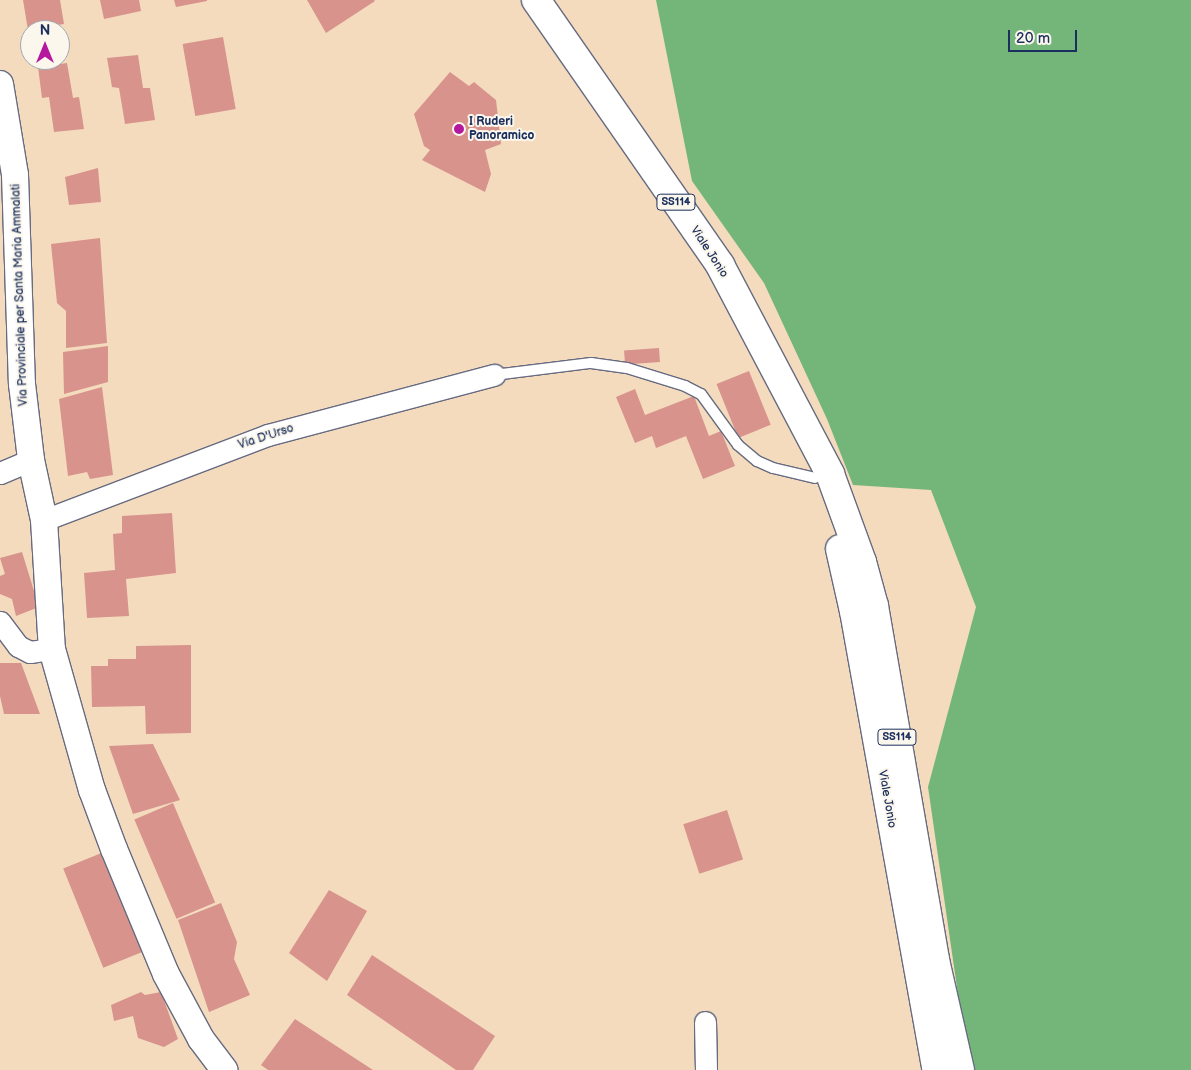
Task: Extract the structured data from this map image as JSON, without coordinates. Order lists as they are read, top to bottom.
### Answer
{
  "streets": {
    "main road": ["SS114", "Viale Jonio"],
    "street": ["Via Provinciale per Santa Maria Ammalati", "Via D'Urso"]
  },
  "crossings": [
    ["Via Provinciale per Santa Maria Ammalati", "Via D'Urso"]
  ],
  "places": ["I Ruderi Panoramico"],
  "scale_bar": "20 m",
  "north": "top"
}
